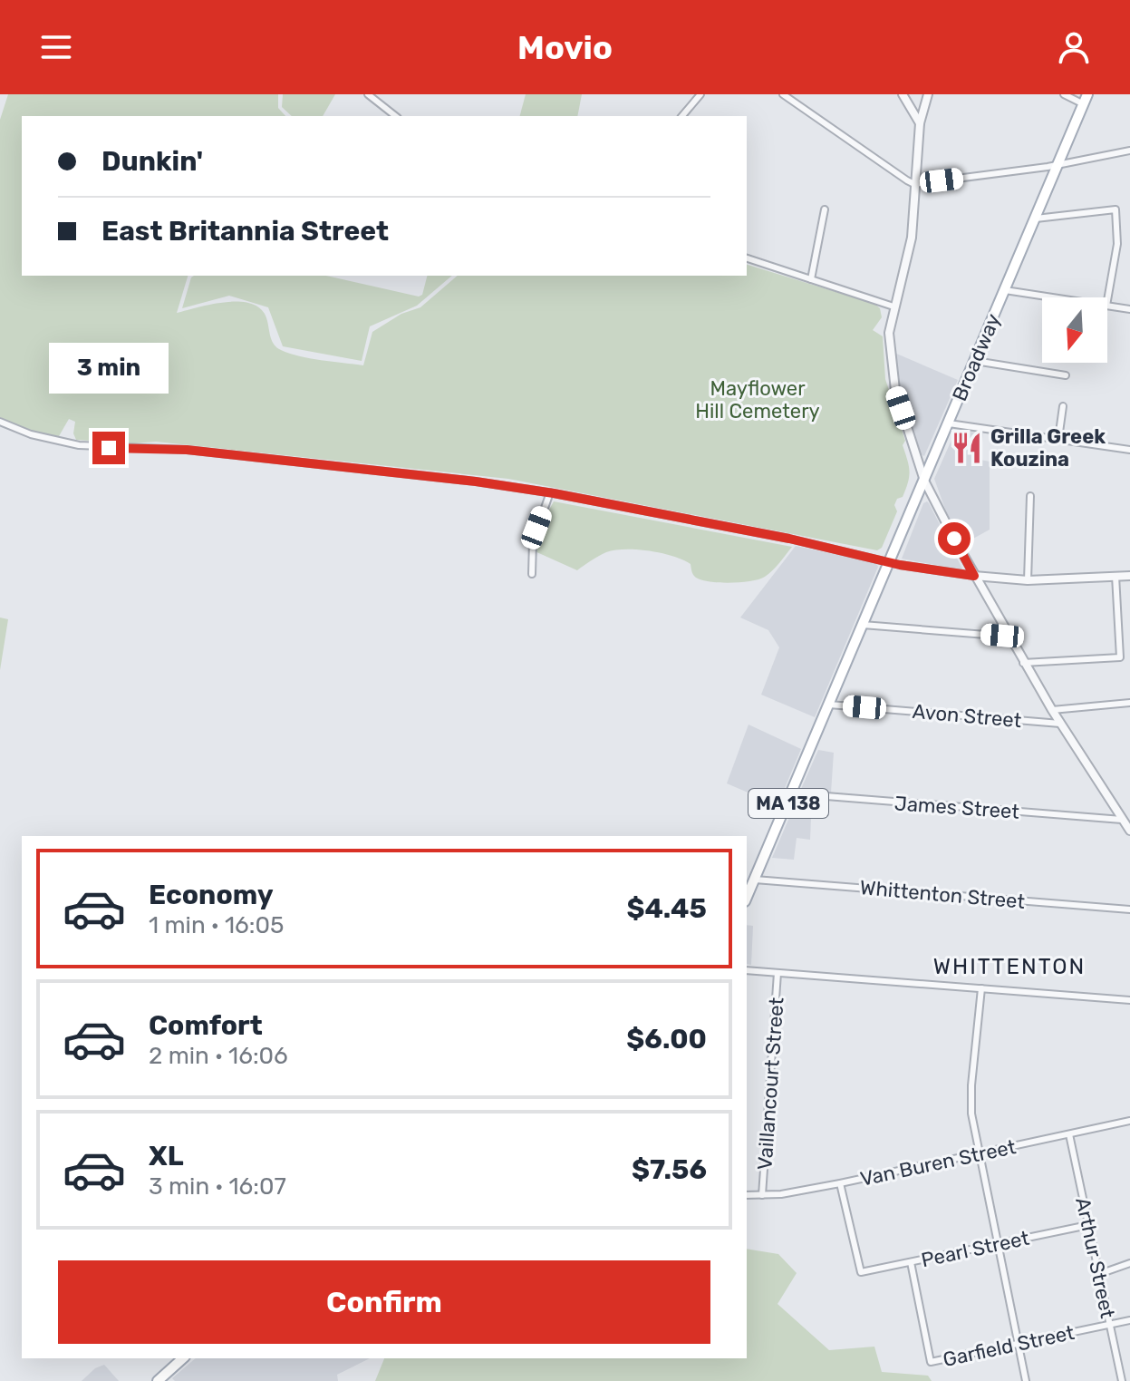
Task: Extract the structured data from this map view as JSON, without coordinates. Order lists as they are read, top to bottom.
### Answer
{
  "streets": {
    "main road": ["Broadway", "MA 138"],
    "street": [
      "Avon Street",
      "James Street",
      "Whittenton Street",
      "Vaillancourt Street",
      "Van Buren Street",
      "Pearl Street",
      "Arthur Street",
      "Garfield Street"
    ]
  },
  "crossings": [
    ["Broadway", "Avon Street"],
    ["Broadway", "James Street"],
    ["Broadway", "Whittenton Street"],
    ["Vaillancourt Street", "Van Buren Street"],
    ["Van Buren Street", "Pearl Street"],
    ["Van Buren Street", "Arthur Street"],
    ["Pearl Street", "Arthur Street"],
    ["Pearl Street", "Garfield Street"],
    ["Arthur Street", "Garfield Street"]
  ],
  "districts": ["WHITTENTON"],
  "parks": ["Mayflower Hill Cemetery"],
  "places": {
    "restaurant": ["Grilla Greek Kouzina"]
  },
  "north": "bottom",
  "page": {
    "header": "Movio",
    "banner": ["Dunkin'", "East Britannia Street"],
    "bubble": "3 min",
    "list": [
      {
        "name": "Economy",
        "note": "1 min · 16:05",
        "value": "$4.45"
      },
      {
        "name": "Comfort",
        "note": "2 min · 16:06",
        "value": "$6.00"
      },
      {
        "name": "XL",
        "note": "3 min · 16:07",
        "value": "$7.56"
      }
    ],
    "buttons": "Confirm"
  }
}
